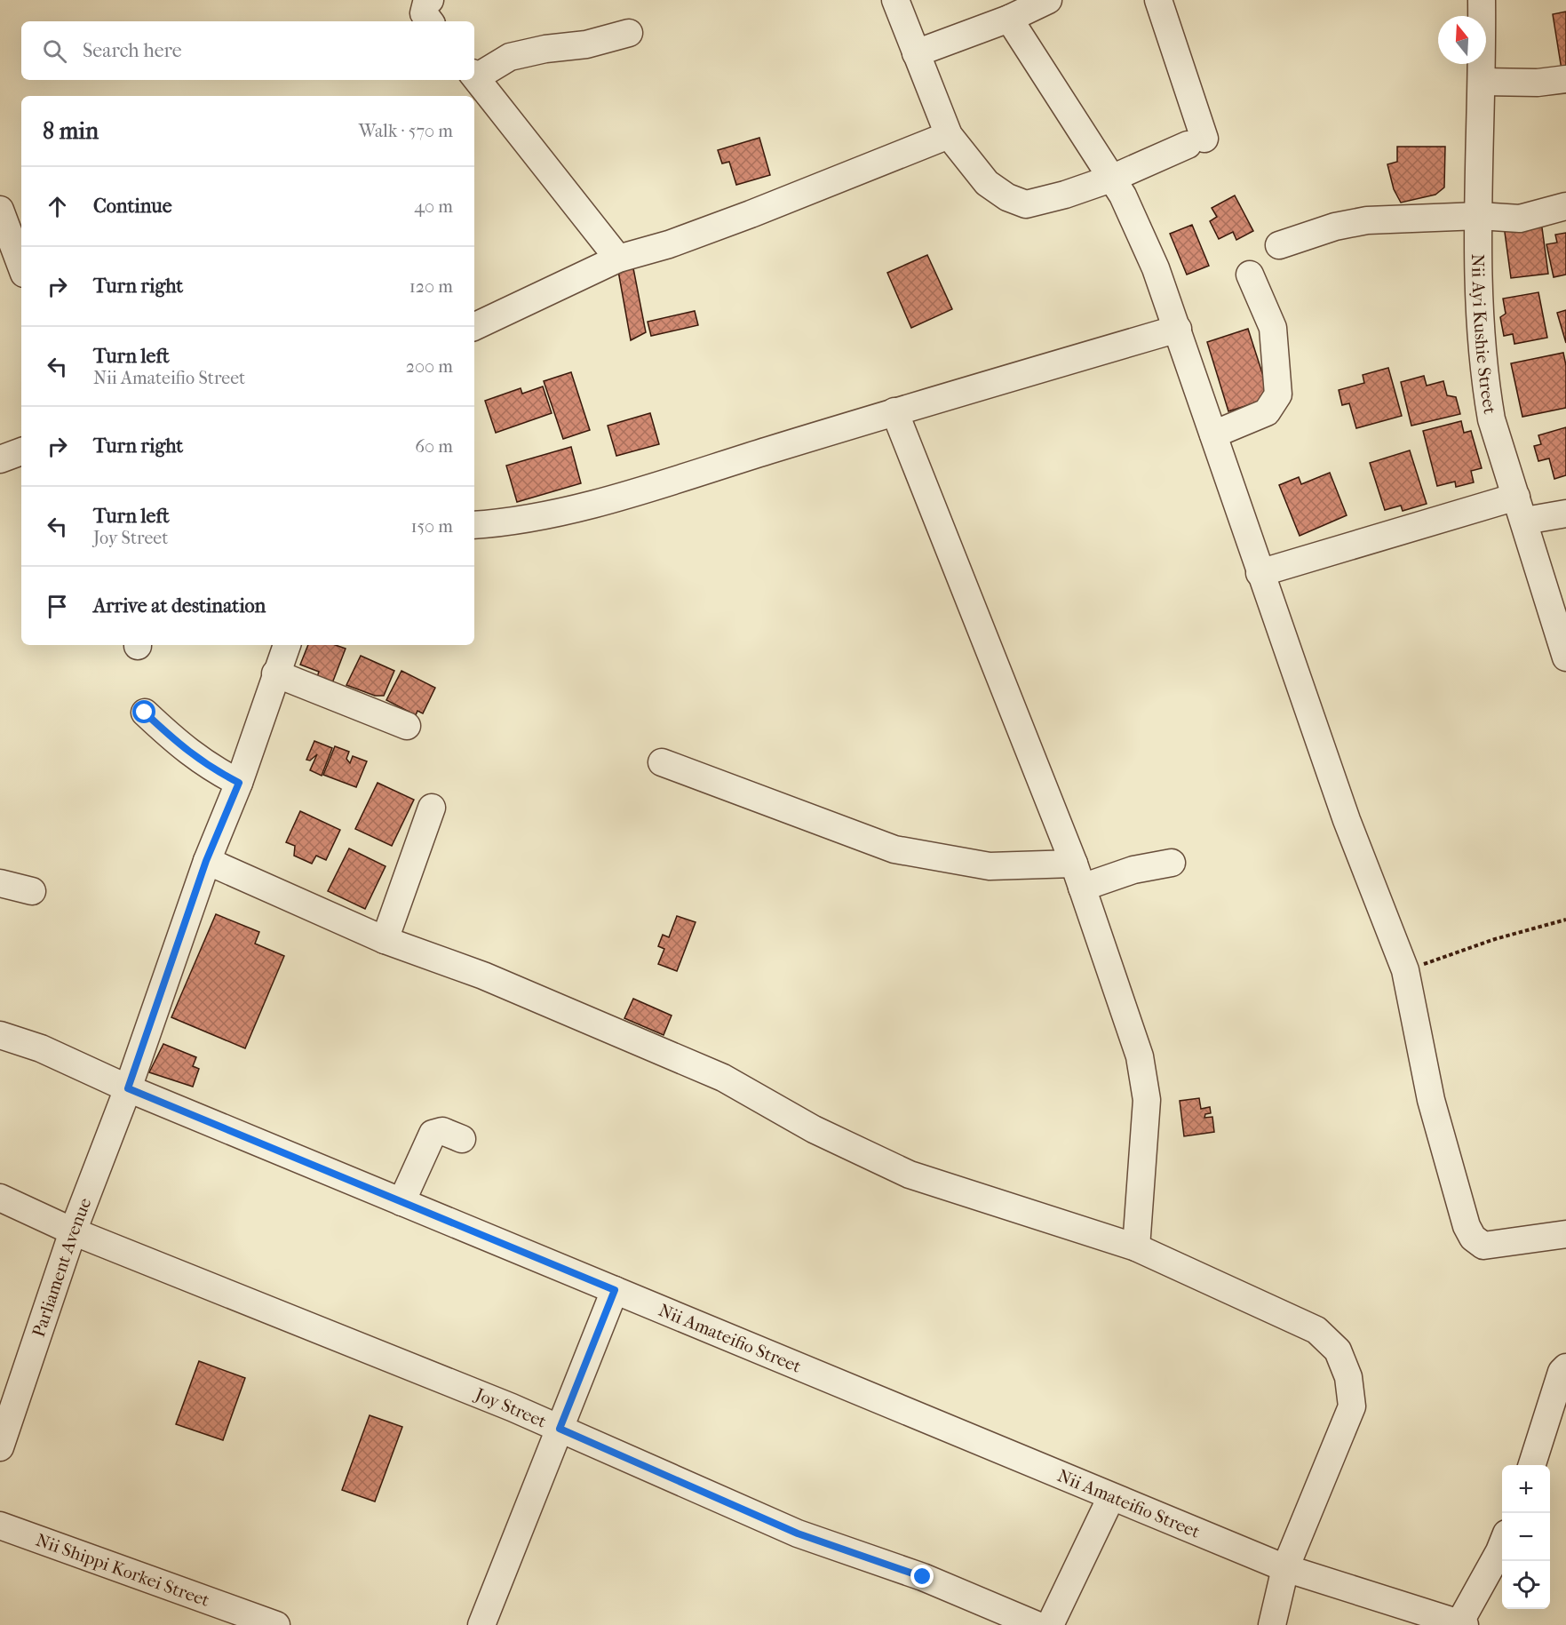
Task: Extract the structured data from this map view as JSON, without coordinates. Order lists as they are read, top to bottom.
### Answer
{
  "streets": {
    "street": [
      "Nii Ayi Kushie Street",
      "Parliament Avenue",
      "Nii Amateifio Street",
      "Joy Street",
      "Nii Shippi Korkei Street"
    ]
  },
  "crossings": [
    ["Parliament Avenue", "Nii Amateifio Street"],
    ["Parliament Avenue", "Joy Street"]
  ],
  "north": "top",
  "page": {
    "search": "Search here",
    "heading": ["8 min", "Walk · 570 m"],
    "list": [
      ["Continue", "40 m"],
      ["Turn right", "120 m"],
      ["Turn left", "Nii Amateifio Street", "200 m"],
      ["Turn right", "60 m"],
      ["Turn left", "Joy Street", "150 m"],
      "Arrive at destination"
    ],
    "map_buttons": ["+", "−"]
  }
}
